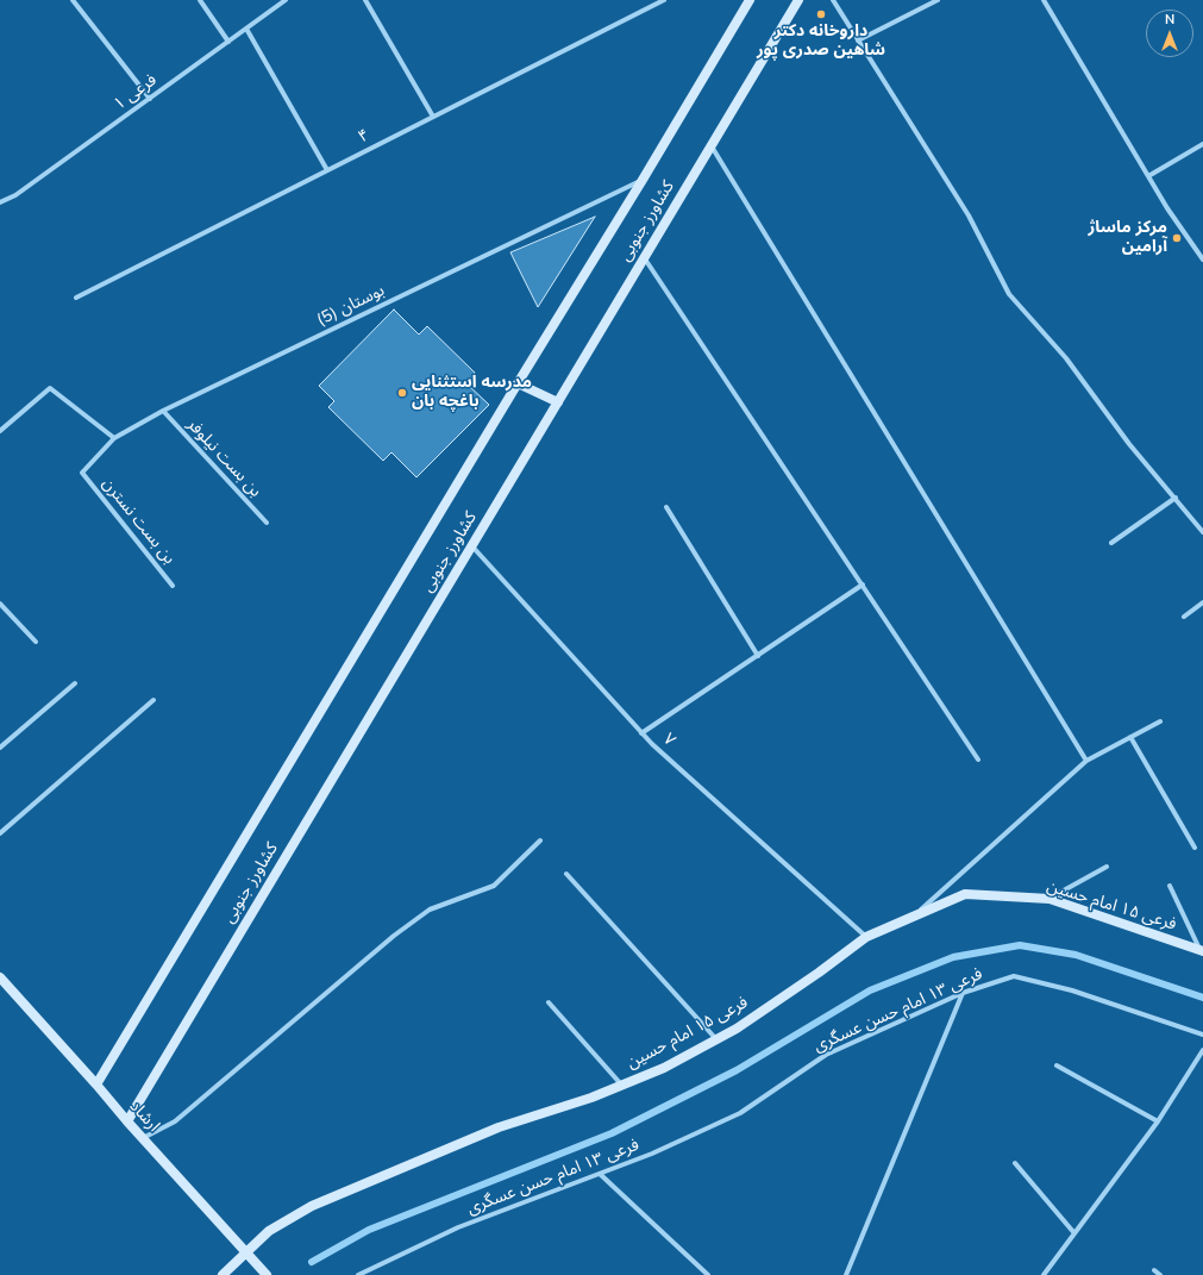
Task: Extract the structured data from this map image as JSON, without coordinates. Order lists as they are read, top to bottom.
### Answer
{
  "streets": {
    "street": [
      "فرعی ۱",
      "۴",
      "کشاورز جنوبی",
      "بوستان (5)",
      "بن بست نیلوفر",
      "بن بست نسترن",
      "۷",
      "فرعی ۱۵ امام حسین",
      "فرعی ۱۳ امام حسن عسگری",
      "ارشاد"
    ]
  },
  "crossings": [
    ["کشاورز جنوبی", "بوستان (5)"],
    ["کشاورز جنوبی", "۷"],
    ["کشاورز جنوبی", "ارشاد"],
    ["بوستان (5)", "بن بست نیلوفر"],
    ["بوستان (5)", "بن بست نسترن"],
    ["۷", "فرعی ۱۵ امام حسین"],
    ["فرعی ۱۵ امام حسین", "ارشاد"]
  ],
  "places": ["داروخانه دکتر شاهین صدری پور", "مرکز ماساژ آرامین", "مدرسه استثنایی باغچه بان"],
  "north": "top"
}
